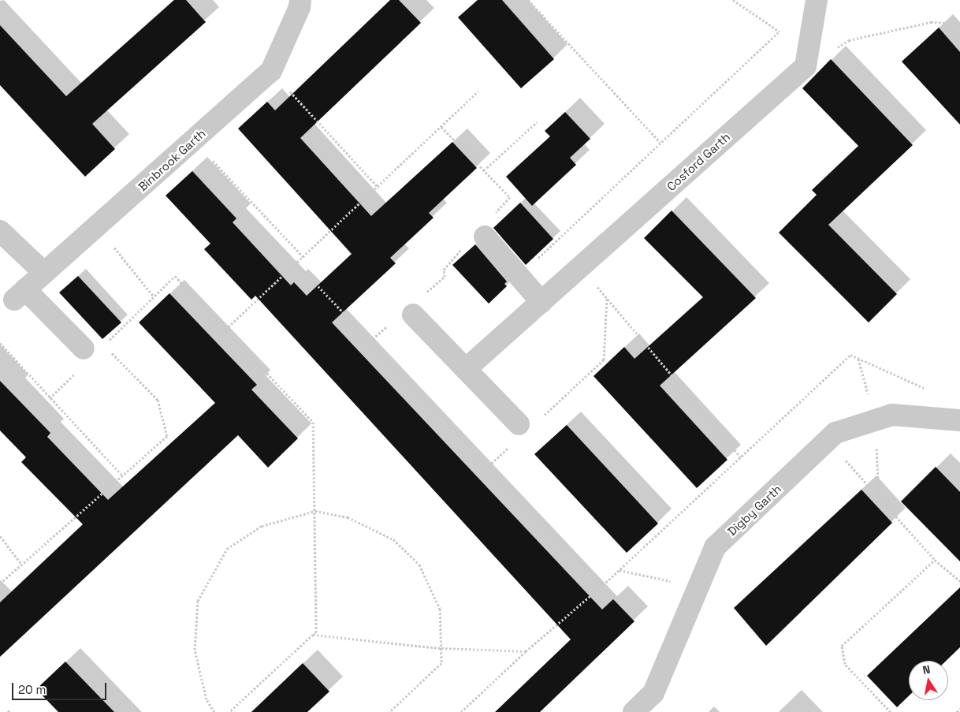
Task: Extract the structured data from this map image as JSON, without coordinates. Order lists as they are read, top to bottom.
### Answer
{
  "streets": {
    "street": ["Binbrook Garth", "Cosford Garth", "Digby Garth"]
  },
  "scale_bar": "20 m",
  "north": "top"
}
